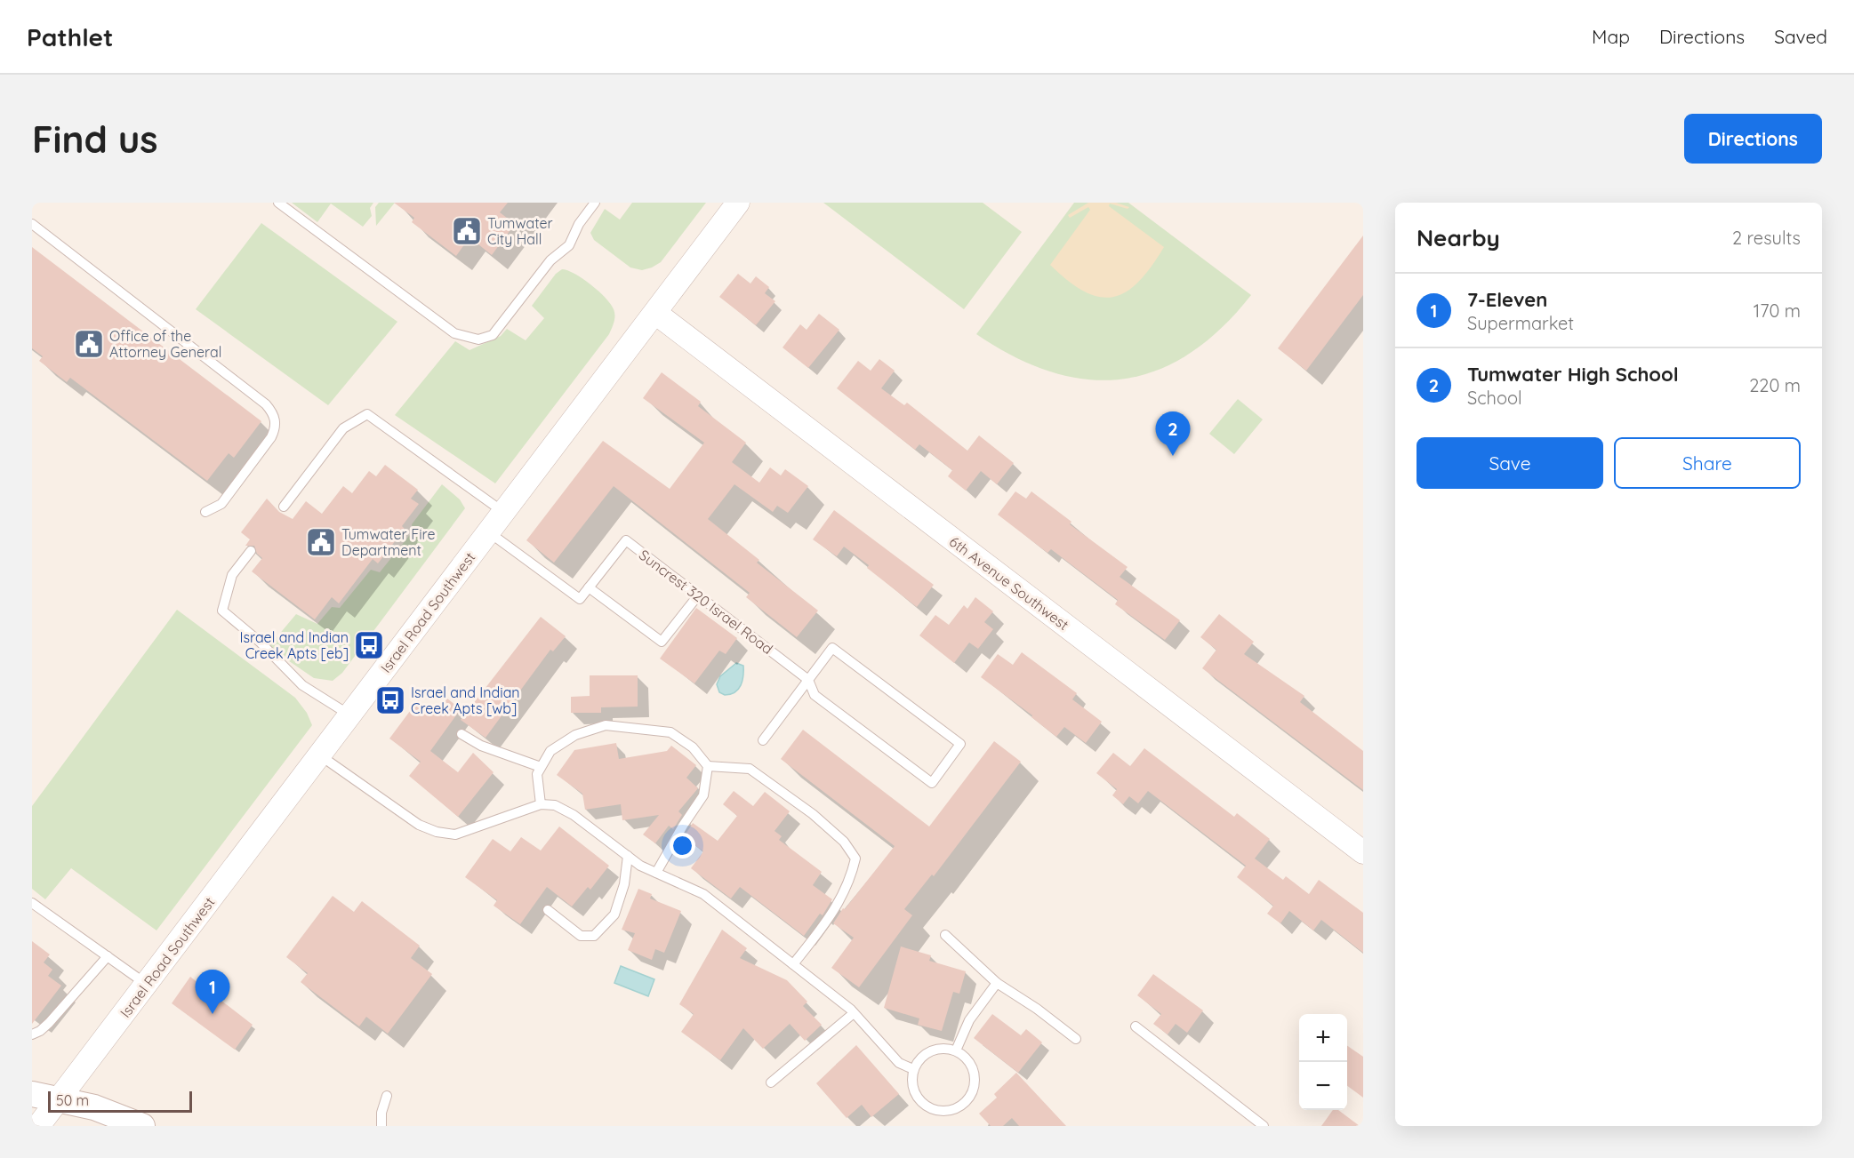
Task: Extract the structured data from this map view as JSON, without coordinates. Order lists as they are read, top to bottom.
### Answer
{
  "streets": {
    "street": ["6th Avenue Southwest", "Israel Road Southwest"],
    "lane": ["Suncrest 320 Israel Road"]
  },
  "crossings": [
    ["6th Avenue Southwest", "Israel Road Southwest"]
  ],
  "places": {
    "public building": ["Tumwater City Hall", "Office of the Attorney General", "Tumwater Fire Department"],
    "bus stop": ["Israel and Indian Creek Apts [eb]", "Israel and Indian Creek Apts [wb]"]
  },
  "scale_bar": "50 m",
  "page": {
    "header": "Pathlet",
    "nav": ["Map", "Directions", "Saved"],
    "buttons": [
      "Directions",
      ["Save", "Share"]
    ],
    "title": "Find us",
    "heading": ["Nearby", "2 results"],
    "list": [
      {
        "mark": "1",
        "name": "7-Eleven",
        "note": "Supermarket",
        "value": "170 m"
      },
      {
        "mark": "2",
        "name": "Tumwater High School",
        "note": "School",
        "value": "220 m"
      }
    ],
    "pins": ["2", "1"],
    "map_buttons": ["+", "−"],
    "scale": "50 m"
  }
}
